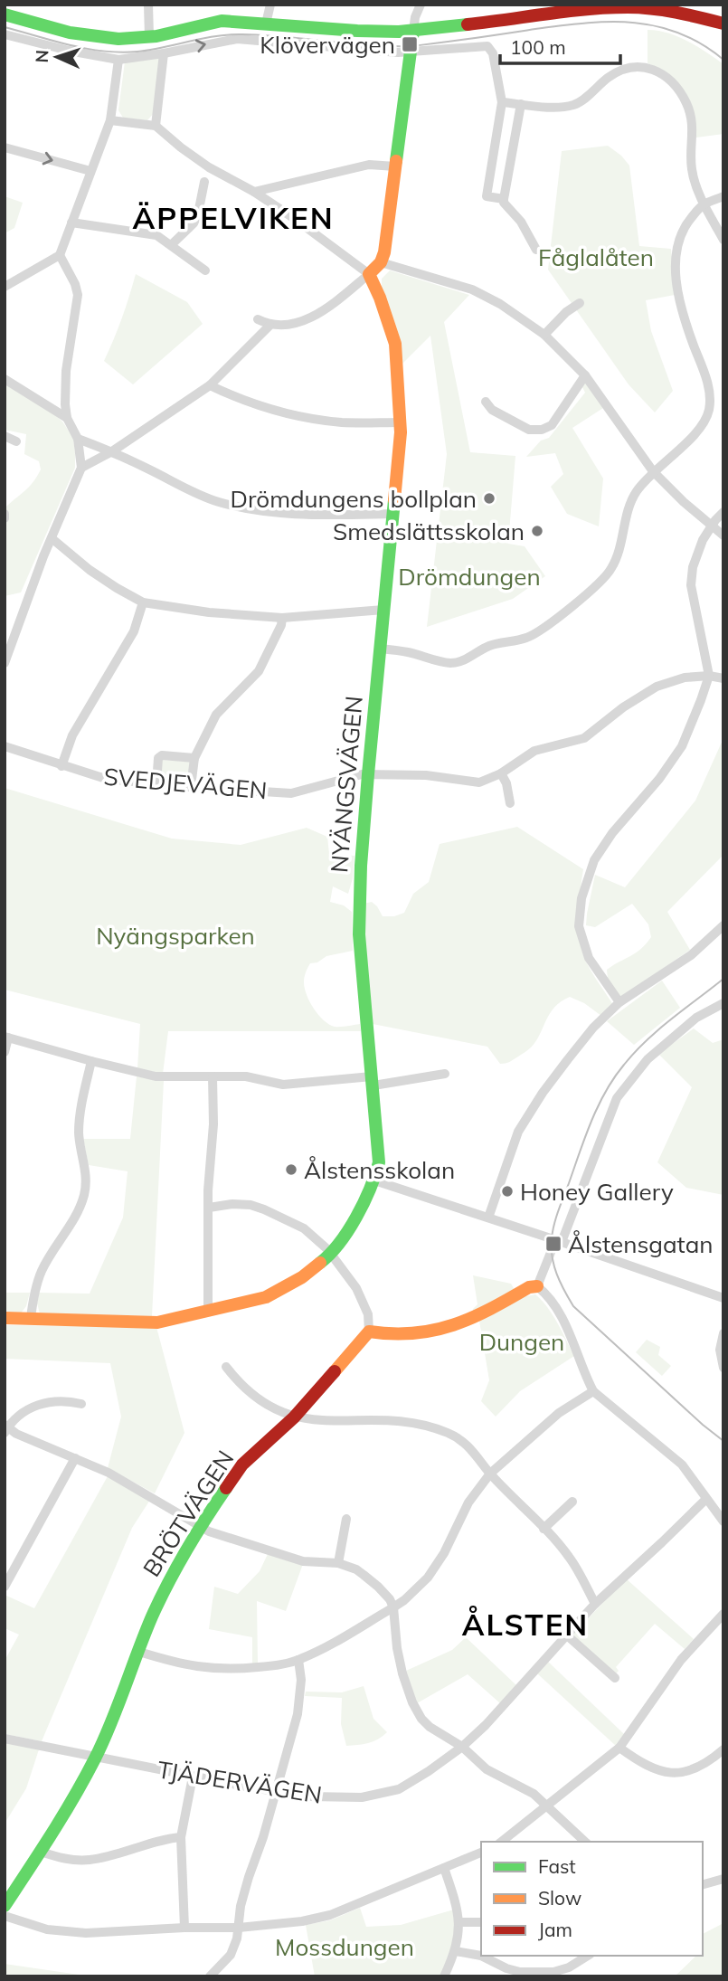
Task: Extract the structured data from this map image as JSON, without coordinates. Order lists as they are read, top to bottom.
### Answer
{
  "streets": {
    "street": [
      "SVEDJEVÄGEN",
      "NYÄNGSVÄGEN",
      "BRÖTVÄGEN",
      "TJÄDERVÄGEN"
    ]
  },
  "crossings": [
    ["SVEDJEVÄGEN", "NYÄNGSVÄGEN"],
    ["BRÖTVÄGEN", "TJÄDERVÄGEN"]
  ],
  "districts": ["ÄPPELVIKEN", "ÅLSTEN"],
  "parks": [
    "Fåglalåten",
    "Drömdungen",
    "Nyängsparken",
    "Dungen",
    "Mossdungen"
  ],
  "places": {
    "transit": ["Klövervägen", "Ålstensgatan"],
    "other": [
      "Drömdungens bollplan",
      "Smedslättsskolan",
      "Ålstensskolan",
      "Honey Gallery"
    ]
  },
  "legend": ["Fast", "Slow", "Jam"],
  "scale_bar": "100 m",
  "north": "left"
}
